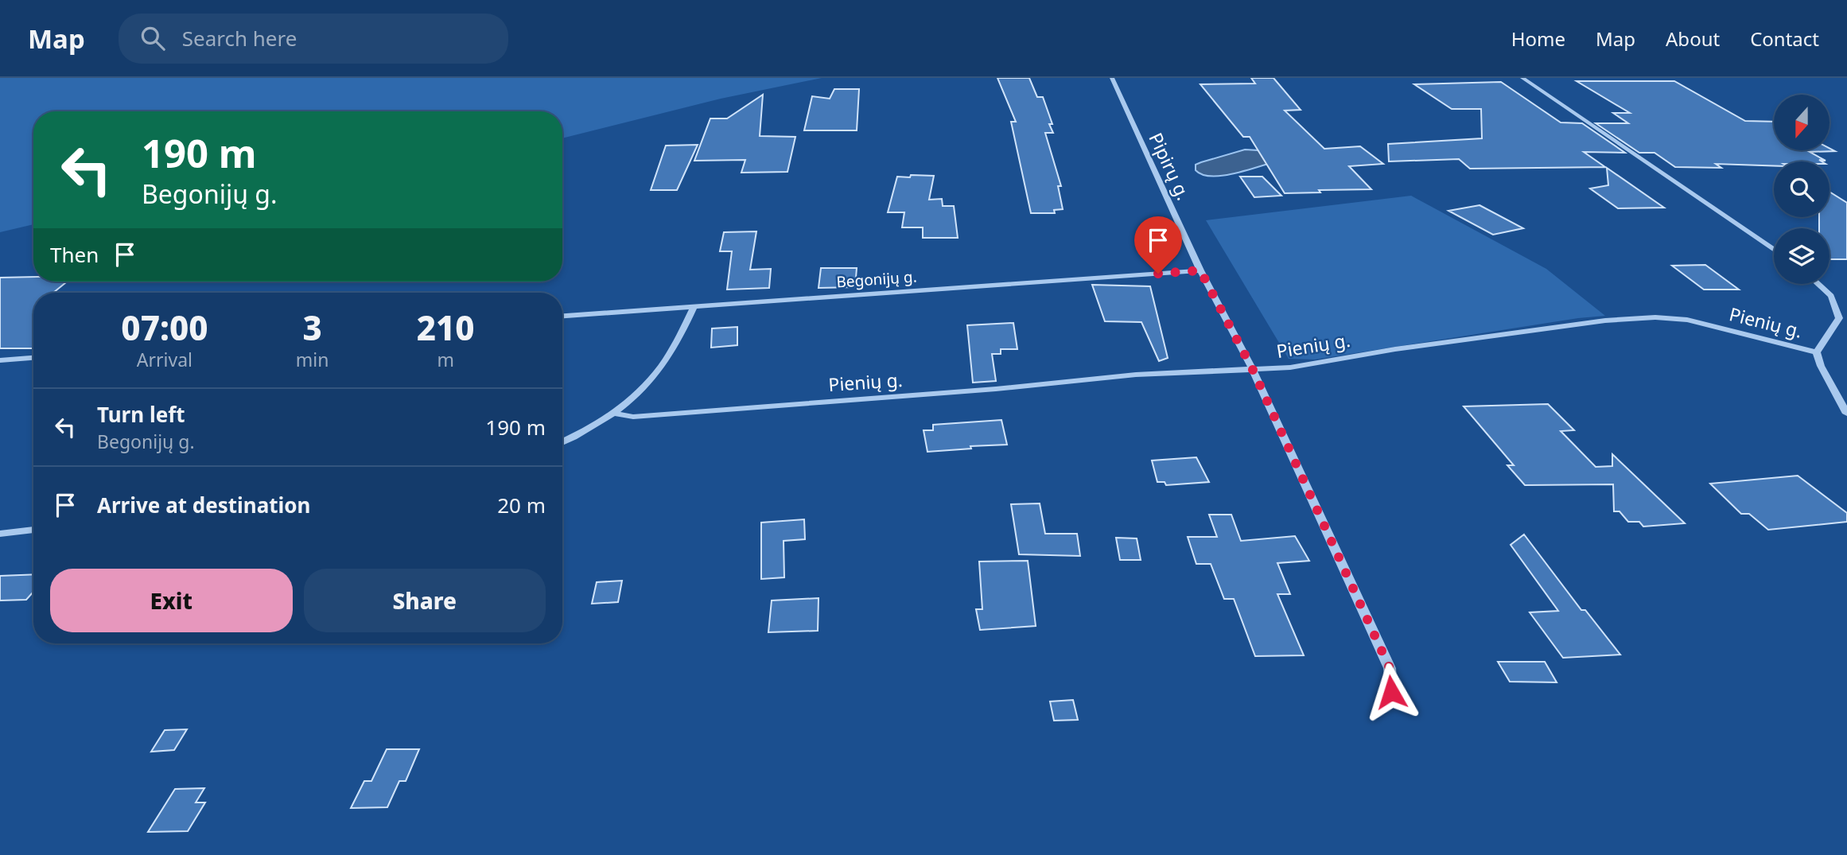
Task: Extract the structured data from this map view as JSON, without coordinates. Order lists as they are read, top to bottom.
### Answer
{
  "streets": {
    "street": ["Pipirų g.", "Begonijų g.", "Pienių g."]
  },
  "crossings": [
    ["Pipirų g.", "Begonijų g."],
    ["Pipirų g.", "Pienių g."]
  ],
  "north": "bottom",
  "page": {
    "header": "Map",
    "search": "Search here",
    "nav": [
      "Home",
      "Map",
      "About",
      "Contact"
    ],
    "turn": ["190 m", "Begonijų g."],
    "then": "Then",
    "eta": [
      "07:00",
      "Arrival",
      "3",
      "min",
      "210",
      "m"
    ],
    "list": [
      {
        "name": "Turn left",
        "note": "Begonijų g.",
        "value": "190 m"
      },
      {
        "name": "Arrive at destination",
        "value": "20 m"
      }
    ],
    "buttons": ["Exit", "Share"]
  }
}
